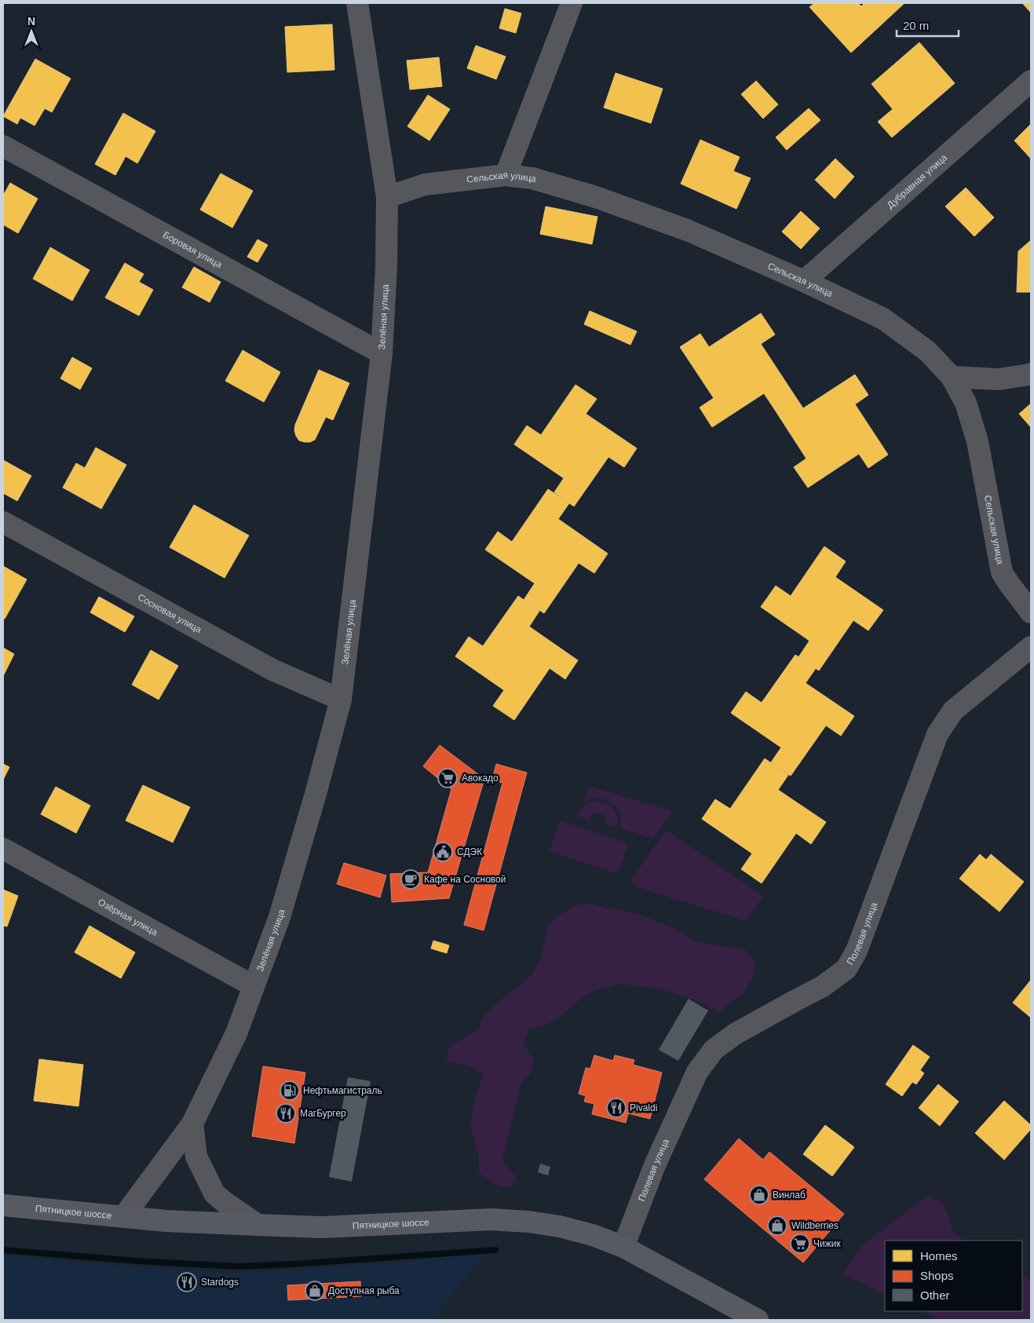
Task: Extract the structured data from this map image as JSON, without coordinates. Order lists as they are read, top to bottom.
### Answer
{
  "streets": {
    "main road": ["Пятницкое шоссе"],
    "street": [
      "Сельская улица",
      "Дубравная улица",
      "Боровая улица",
      "Зелёная улица",
      "Сосновая улица",
      "Озёрная улица",
      "Полевая улица"
    ]
  },
  "crossings": [
    ["Сельская улица", "Дубравная улица"],
    ["Сельская улица", "Зелёная улица"],
    ["Боровая улица", "Зелёная улица"],
    ["Зелёная улица", "Сосновая улица"],
    ["Зелёная улица", "Озёрная улица"],
    ["Зелёная улица", "Пятницкое шоссе"],
    ["Полевая улица", "Пятницкое шоссе"]
  ],
  "places": {
    "supermarket": ["Авокадо", "Чижик"],
    "public building": ["СДЭК"],
    "cafe": ["Кафе на Сосновой"],
    "fuel station": ["Нефтьмагистраль"],
    "restaurant": ["Pivaldi", "МагБургер", "Stardogs"],
    "shop": ["Винлаб", "Wildberries", "Доступная рыба"]
  },
  "legend": ["Homes", "Shops", "Other"],
  "scale_bar": "20 m",
  "north": "top"
}
